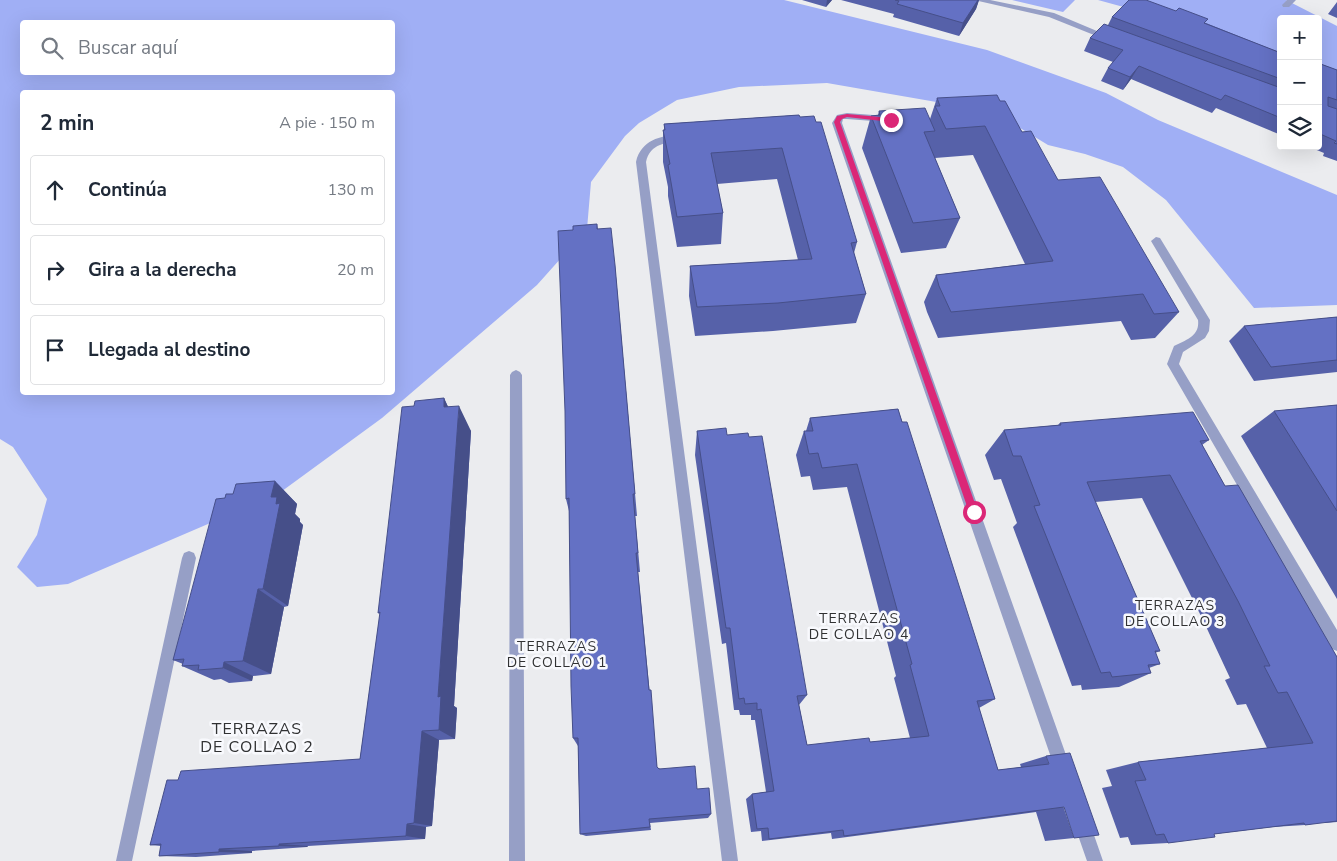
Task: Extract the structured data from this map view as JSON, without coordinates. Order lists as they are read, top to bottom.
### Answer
{
  "districts": [
    "TERRAZAS DE COLLAO 3",
    "TERRAZAS DE COLLAO 4",
    "TERRAZAS DE COLLAO 1",
    "TERRAZAS DE COLLAO 2"
  ],
  "page": {
    "map_buttons": ["+", "−"],
    "search": "Buscar aquí",
    "heading": ["2 min", "A pie · 150 m"],
    "list": [
      ["Continúa", "130 m"],
      ["Gira a la derecha", "20 m"],
      "Llegada al destino"
    ]
  }
}
